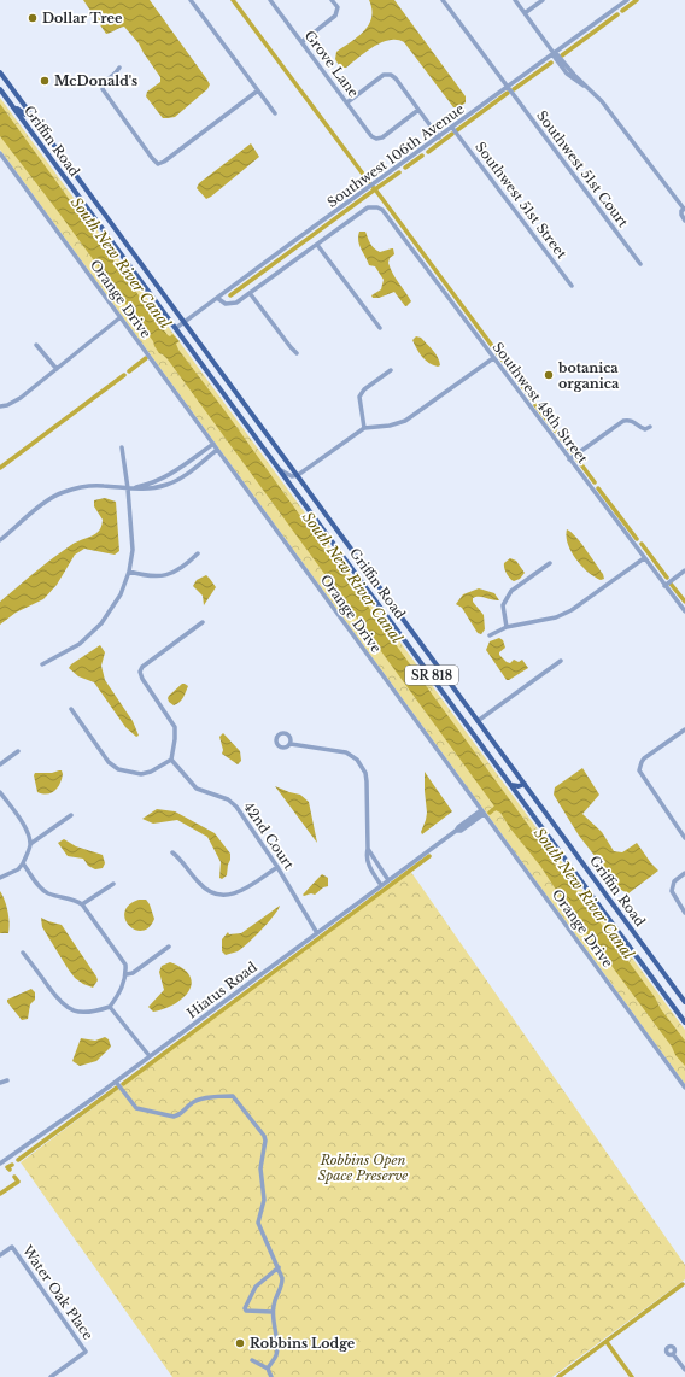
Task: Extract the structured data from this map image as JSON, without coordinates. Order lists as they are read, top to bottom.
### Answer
{
  "streets": {
    "main road": ["Griffin Road", "SR 818"],
    "street": [
      "Grove Lane",
      "Southwest 106th Avenue",
      "Southwest 51st Court",
      "Southwest 51st Street",
      "Orange Drive",
      "Southwest 48th Street",
      "42nd Court",
      "Hiatus Road",
      "Water Oak Place"
    ]
  },
  "crossings": [
    ["Griffin Road", "Southwest 106th Avenue"],
    ["Southwest 106th Avenue", "Southwest 51st Court"],
    ["Southwest 106th Avenue", "Southwest 51st Street"],
    ["Orange Drive", "Hiatus Road"],
    ["42nd Court", "Hiatus Road"]
  ],
  "water": ["South New River Canal"],
  "parks": ["Robbins Open Space Preserve"],
  "places": [
    "Dollar Tree",
    "McDonald's",
    "botanica organica",
    "Robbins Lodge"
  ]
}
